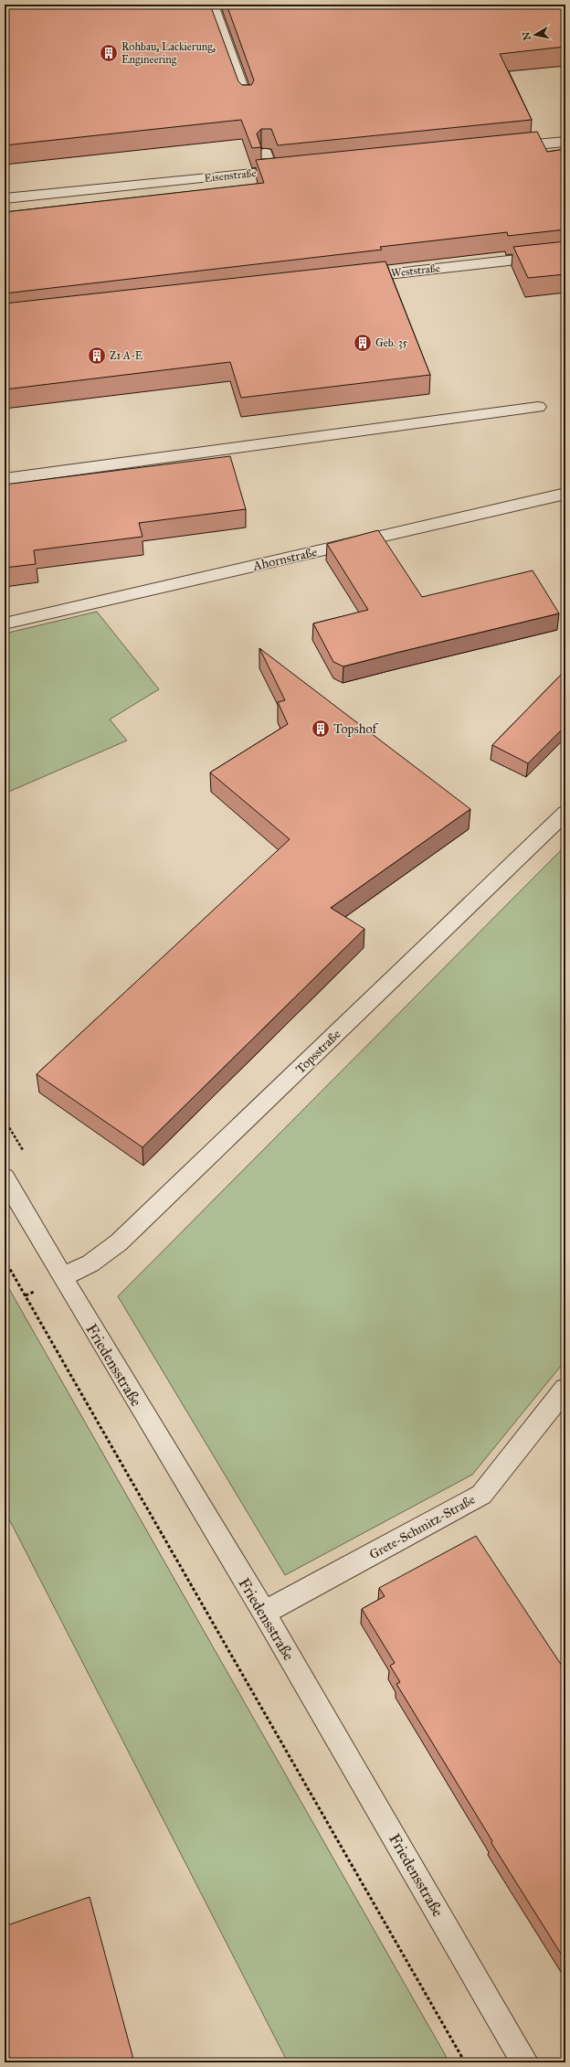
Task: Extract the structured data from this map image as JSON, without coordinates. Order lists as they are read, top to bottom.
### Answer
{
  "streets": {
    "street": [
      "Eisenstraße",
      "Weststraße",
      "Ahornstraße",
      "Topsstraße",
      "Friedensstraße",
      "Grete-Schmitz-Straße"
    ]
  },
  "crossings": [
    ["Topsstraße", "Friedensstraße"],
    ["Friedensstraße", "Grete-Schmitz-Straße"]
  ],
  "places": {
    "building": [
      "Rohbau, Lackierung, Engineering",
      "Geb. 35",
      "Z1 A-E",
      "Topshof"
    ]
  },
  "north": "left"
}
